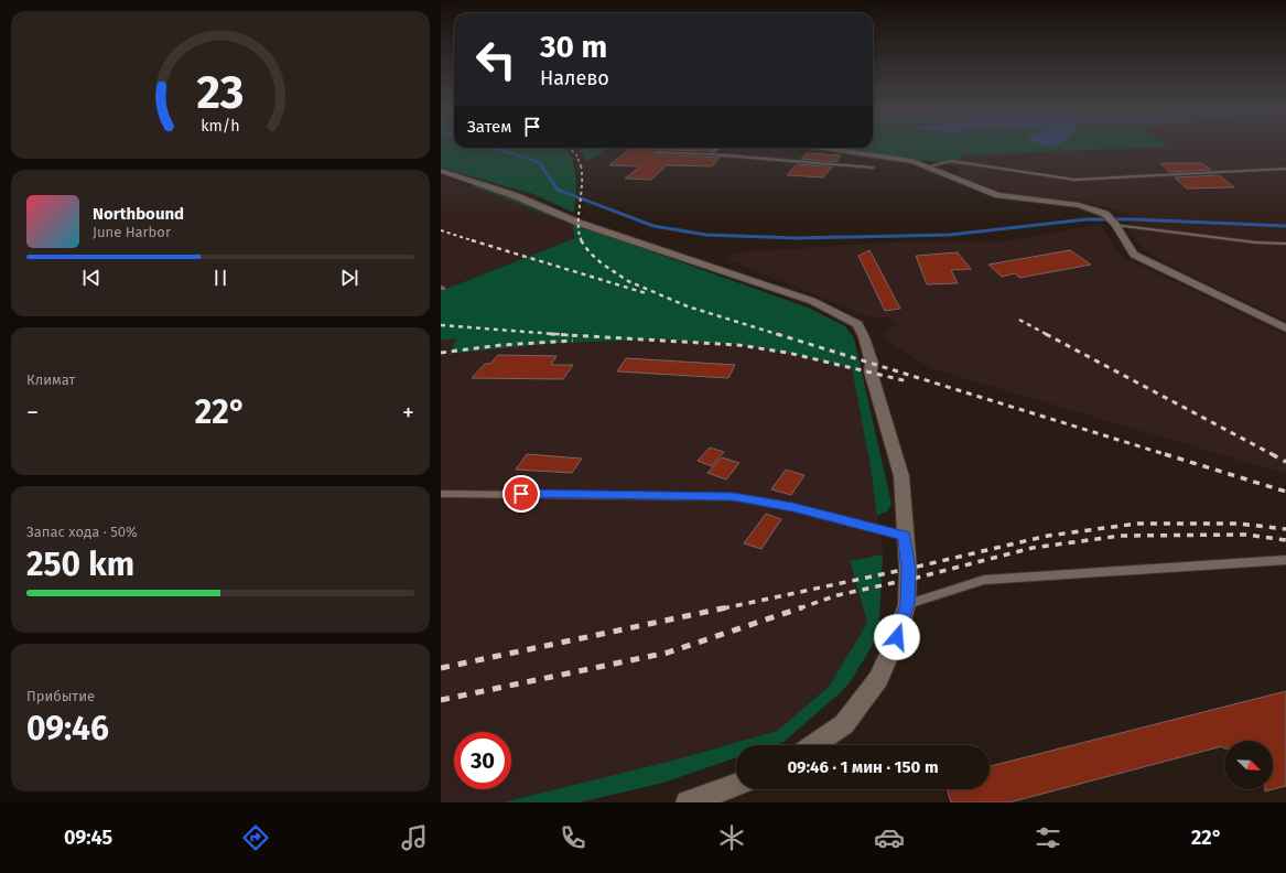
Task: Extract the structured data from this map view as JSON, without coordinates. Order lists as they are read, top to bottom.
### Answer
{
  "north": "bottom right",
  "page": {
    "turn": ["30 m", "Налево"],
    "then": "Затем",
    "song": ["Northbound", "June Harbor"],
    "tile": [
      "Климат",
      ["Запас хода · 50%", "250 km"],
      ["Прибытие", "09:46"]
    ],
    "heat": ["−", "22°", "+"],
    "limit": "30",
    "trip": "09:46 · 1 мин · 150 m",
    "tabs": ["09:45", "22°"],
    "gauge": ["23", "km/h"]
  }
}
